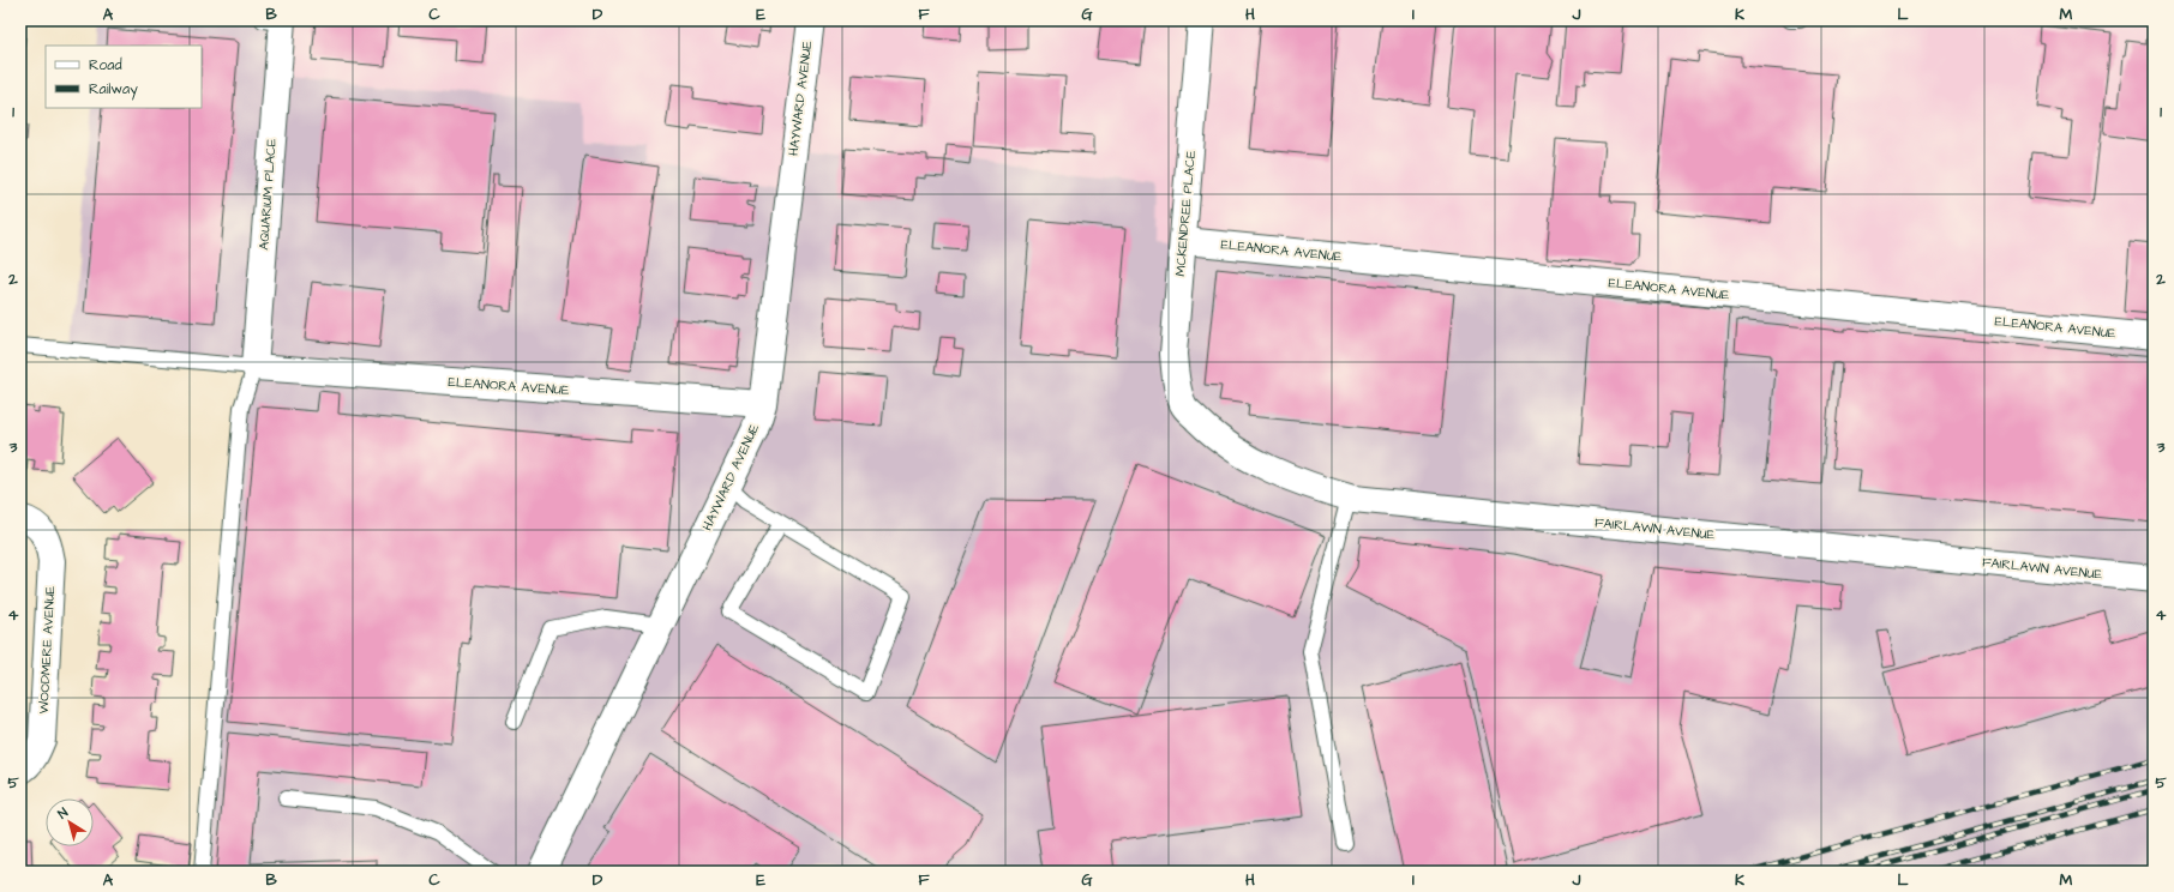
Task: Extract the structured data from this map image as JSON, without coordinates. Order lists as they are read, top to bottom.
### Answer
{
  "streets": {
    "street": [
      "HAYWARD AVENUE",
      "AQUARIUM PLACE",
      "MCKENDREE PLACE",
      "ELEANORA AVENUE",
      "FAIRLAWN AVENUE",
      "WOODMERE AVENUE"
    ]
  },
  "crossings": [
    ["HAYWARD AVENUE", "ELEANORA AVENUE"],
    ["AQUARIUM PLACE", "ELEANORA AVENUE"],
    ["MCKENDREE PLACE", "ELEANORA AVENUE"],
    ["MCKENDREE PLACE", "FAIRLAWN AVENUE"]
  ],
  "legend": ["Road", "Railway"],
  "north": "top left",
  "grid": {
    "columns": [
      "A",
      "B",
      "C",
      "D",
      "E",
      "F",
      "G",
      "H",
      "I",
      "J",
      "K",
      "L",
      "M"
    ],
    "rows": [
      "1",
      "2",
      "3",
      "4",
      "5"
    ]
  }
}
